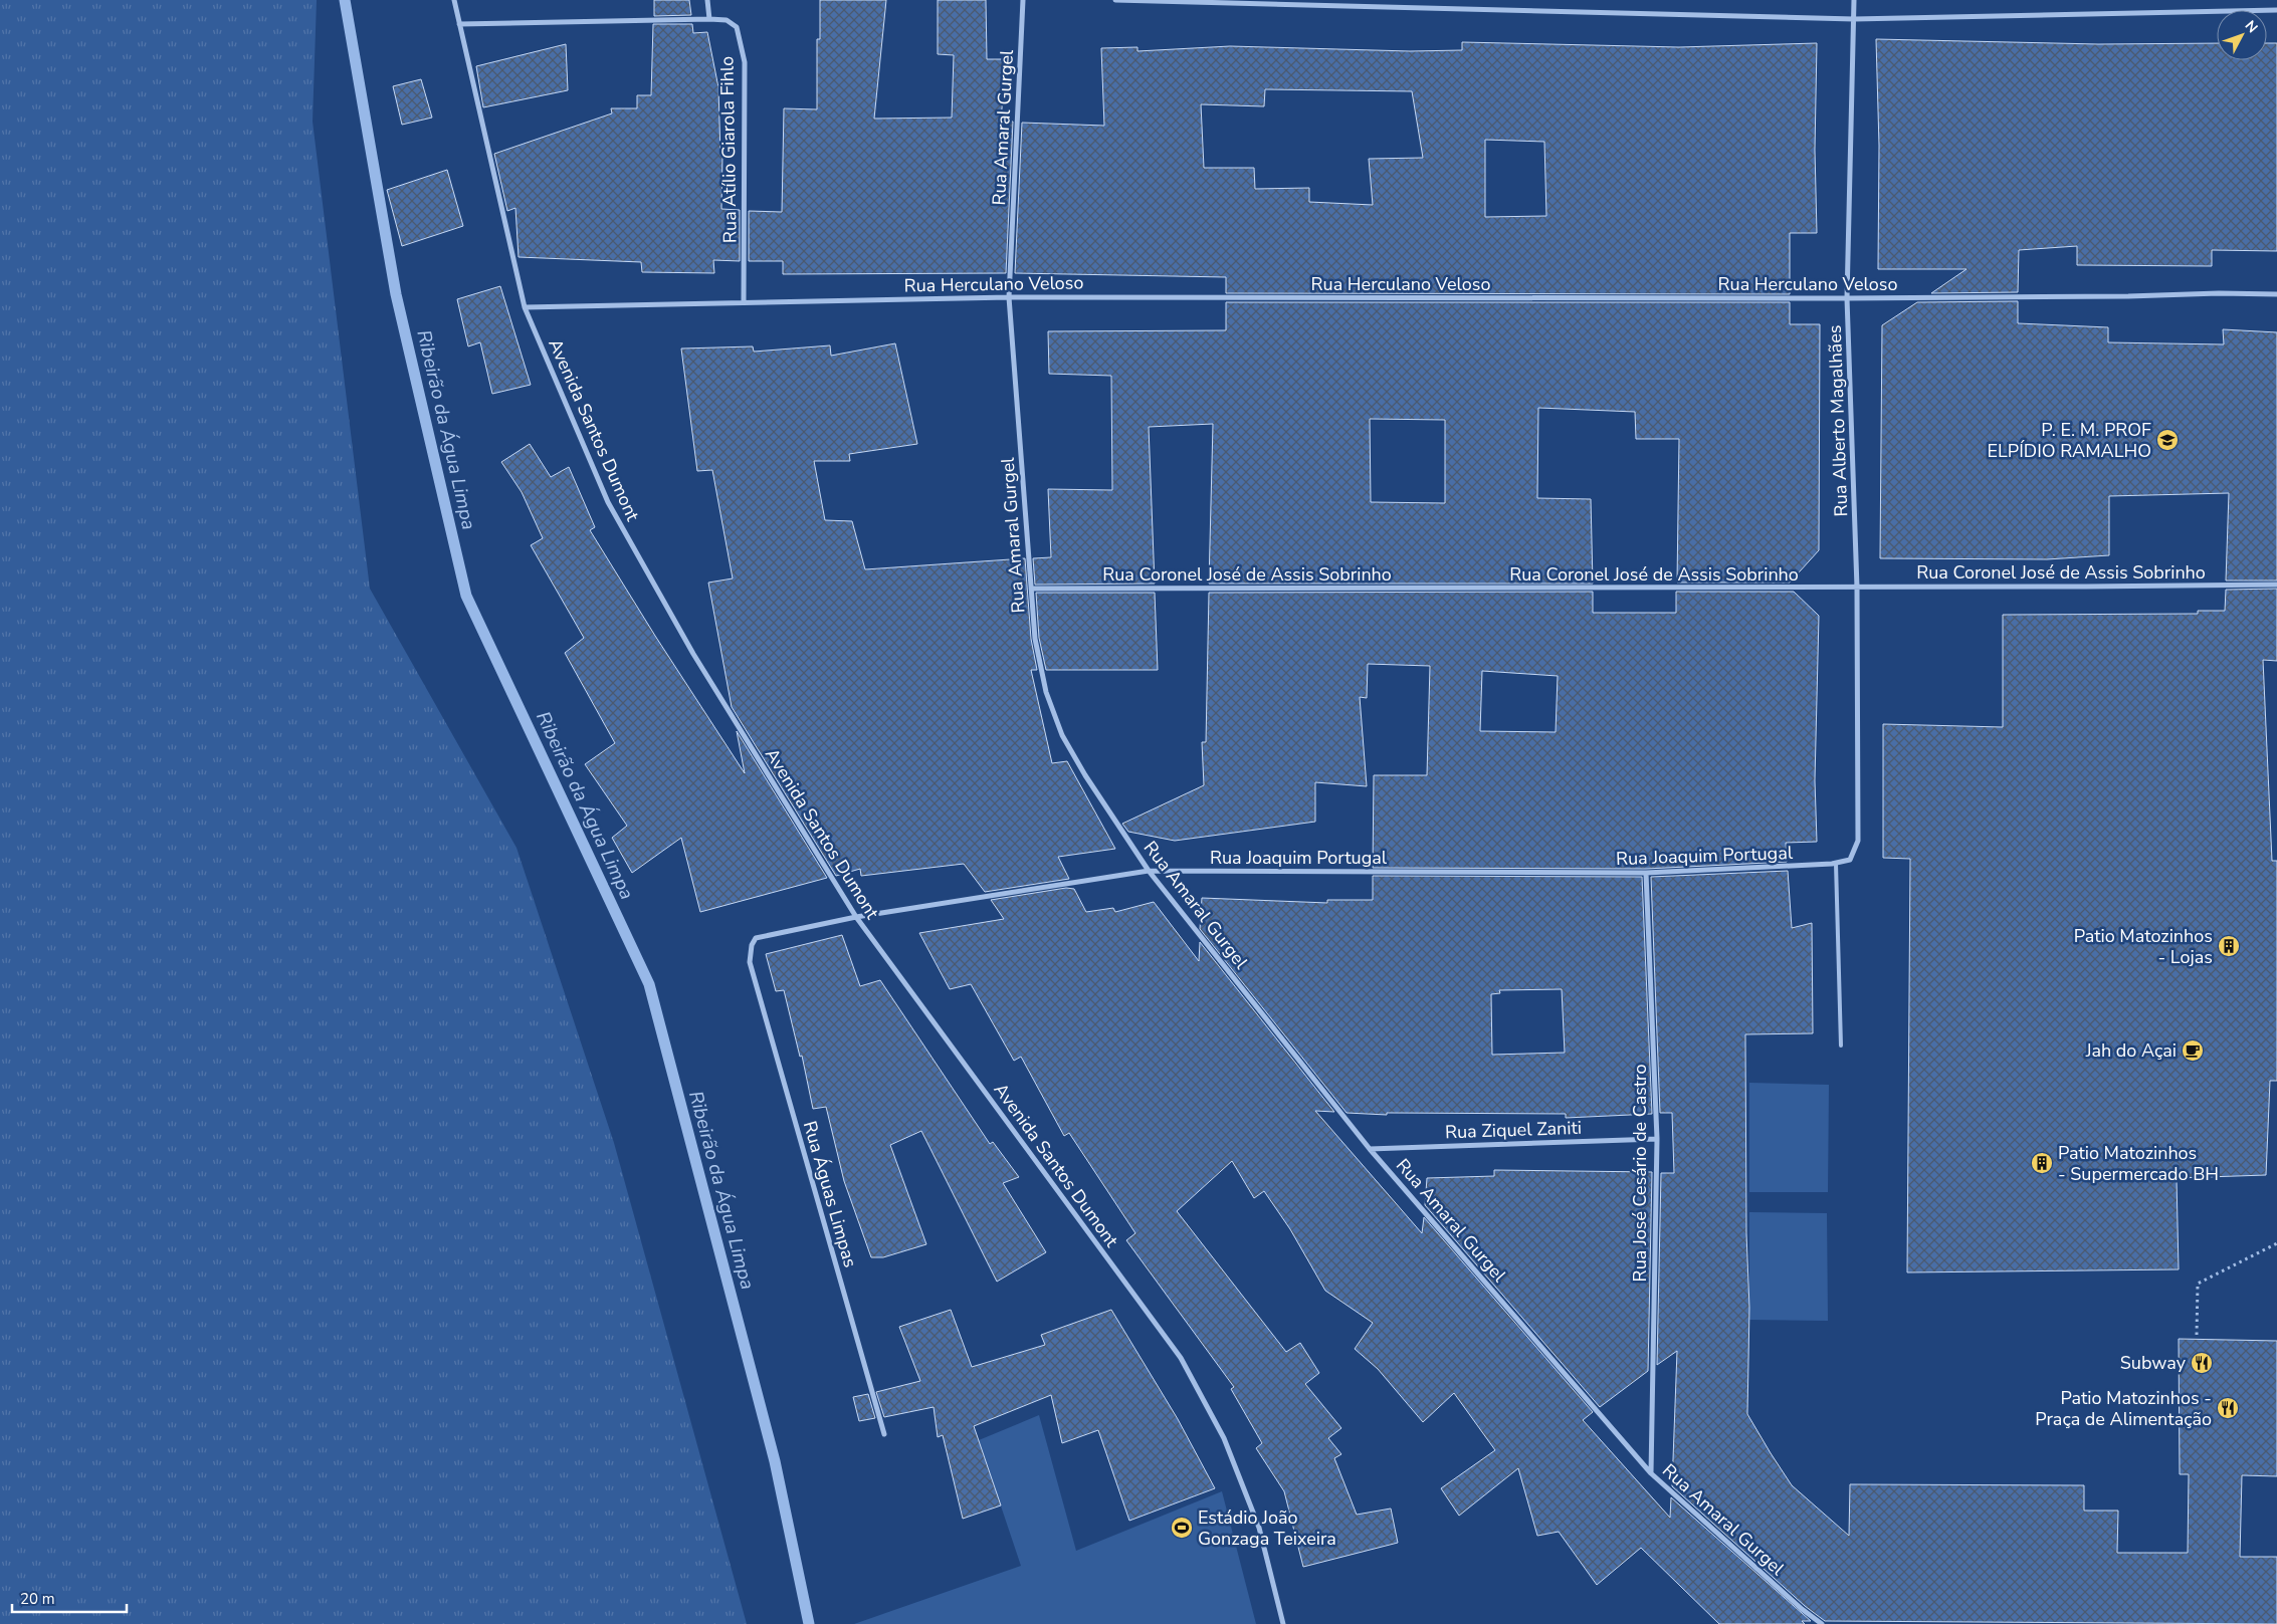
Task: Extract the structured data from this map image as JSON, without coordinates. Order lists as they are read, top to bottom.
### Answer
{
  "streets": {
    "street": [
      "Rua Amaral Gurgel",
      "Rua Atílio Giarola Fihlo",
      "Rua Herculano Veloso",
      "Rua Alberto Magalhães",
      "Avenida Santos Dumont",
      "Rua Coronel José de Assis Sobrinho",
      "Rua Joaquim Portugal",
      "Rua Ziquel Zaniti",
      "Rua José Cesário de Castro",
      "Rua Águas Limpas"
    ]
  },
  "crossings": [
    ["Rua Amaral Gurgel", "Rua Herculano Veloso"],
    ["Rua Amaral Gurgel", "Rua Coronel José de Assis Sobrinho"],
    ["Rua Amaral Gurgel", "Rua Joaquim Portugal"],
    ["Rua Amaral Gurgel", "Rua Ziquel Zaniti"],
    ["Rua Amaral Gurgel", "Rua José Cesário de Castro"],
    ["Rua Atílio Giarola Fihlo", "Rua Herculano Veloso"],
    ["Rua Atílio Giarola Fihlo", "Avenida Santos Dumont"],
    ["Rua Herculano Veloso", "Rua Alberto Magalhães"],
    ["Rua Herculano Veloso", "Avenida Santos Dumont"],
    ["Rua Alberto Magalhães", "Rua Coronel José de Assis Sobrinho"],
    ["Rua Alberto Magalhães", "Rua Joaquim Portugal"],
    ["Avenida Santos Dumont", "Rua Joaquim Portugal"],
    ["Rua Joaquim Portugal", "Rua José Cesário de Castro"],
    ["Rua Joaquim Portugal", "Rua Águas Limpas"],
    ["Rua Ziquel Zaniti", "Rua José Cesário de Castro"]
  ],
  "water": ["Ribeirão da Água Limpa"],
  "places": {
    "school or university": ["P. E. M. PROF ELPÍDIO RAMALHO"],
    "building": ["Patio Matozinhos - Lojas", "Patio Matozinhos - Supermercado BH"],
    "cafe": ["Jah do Açai"],
    "restaurant": ["Subway", "Patio Matozinhos - Praça de Alimentação"],
    "sports": ["Estádio João Gonzaga Teixeira"]
  },
  "scale_bar": "20 m",
  "north": "top right"
}
